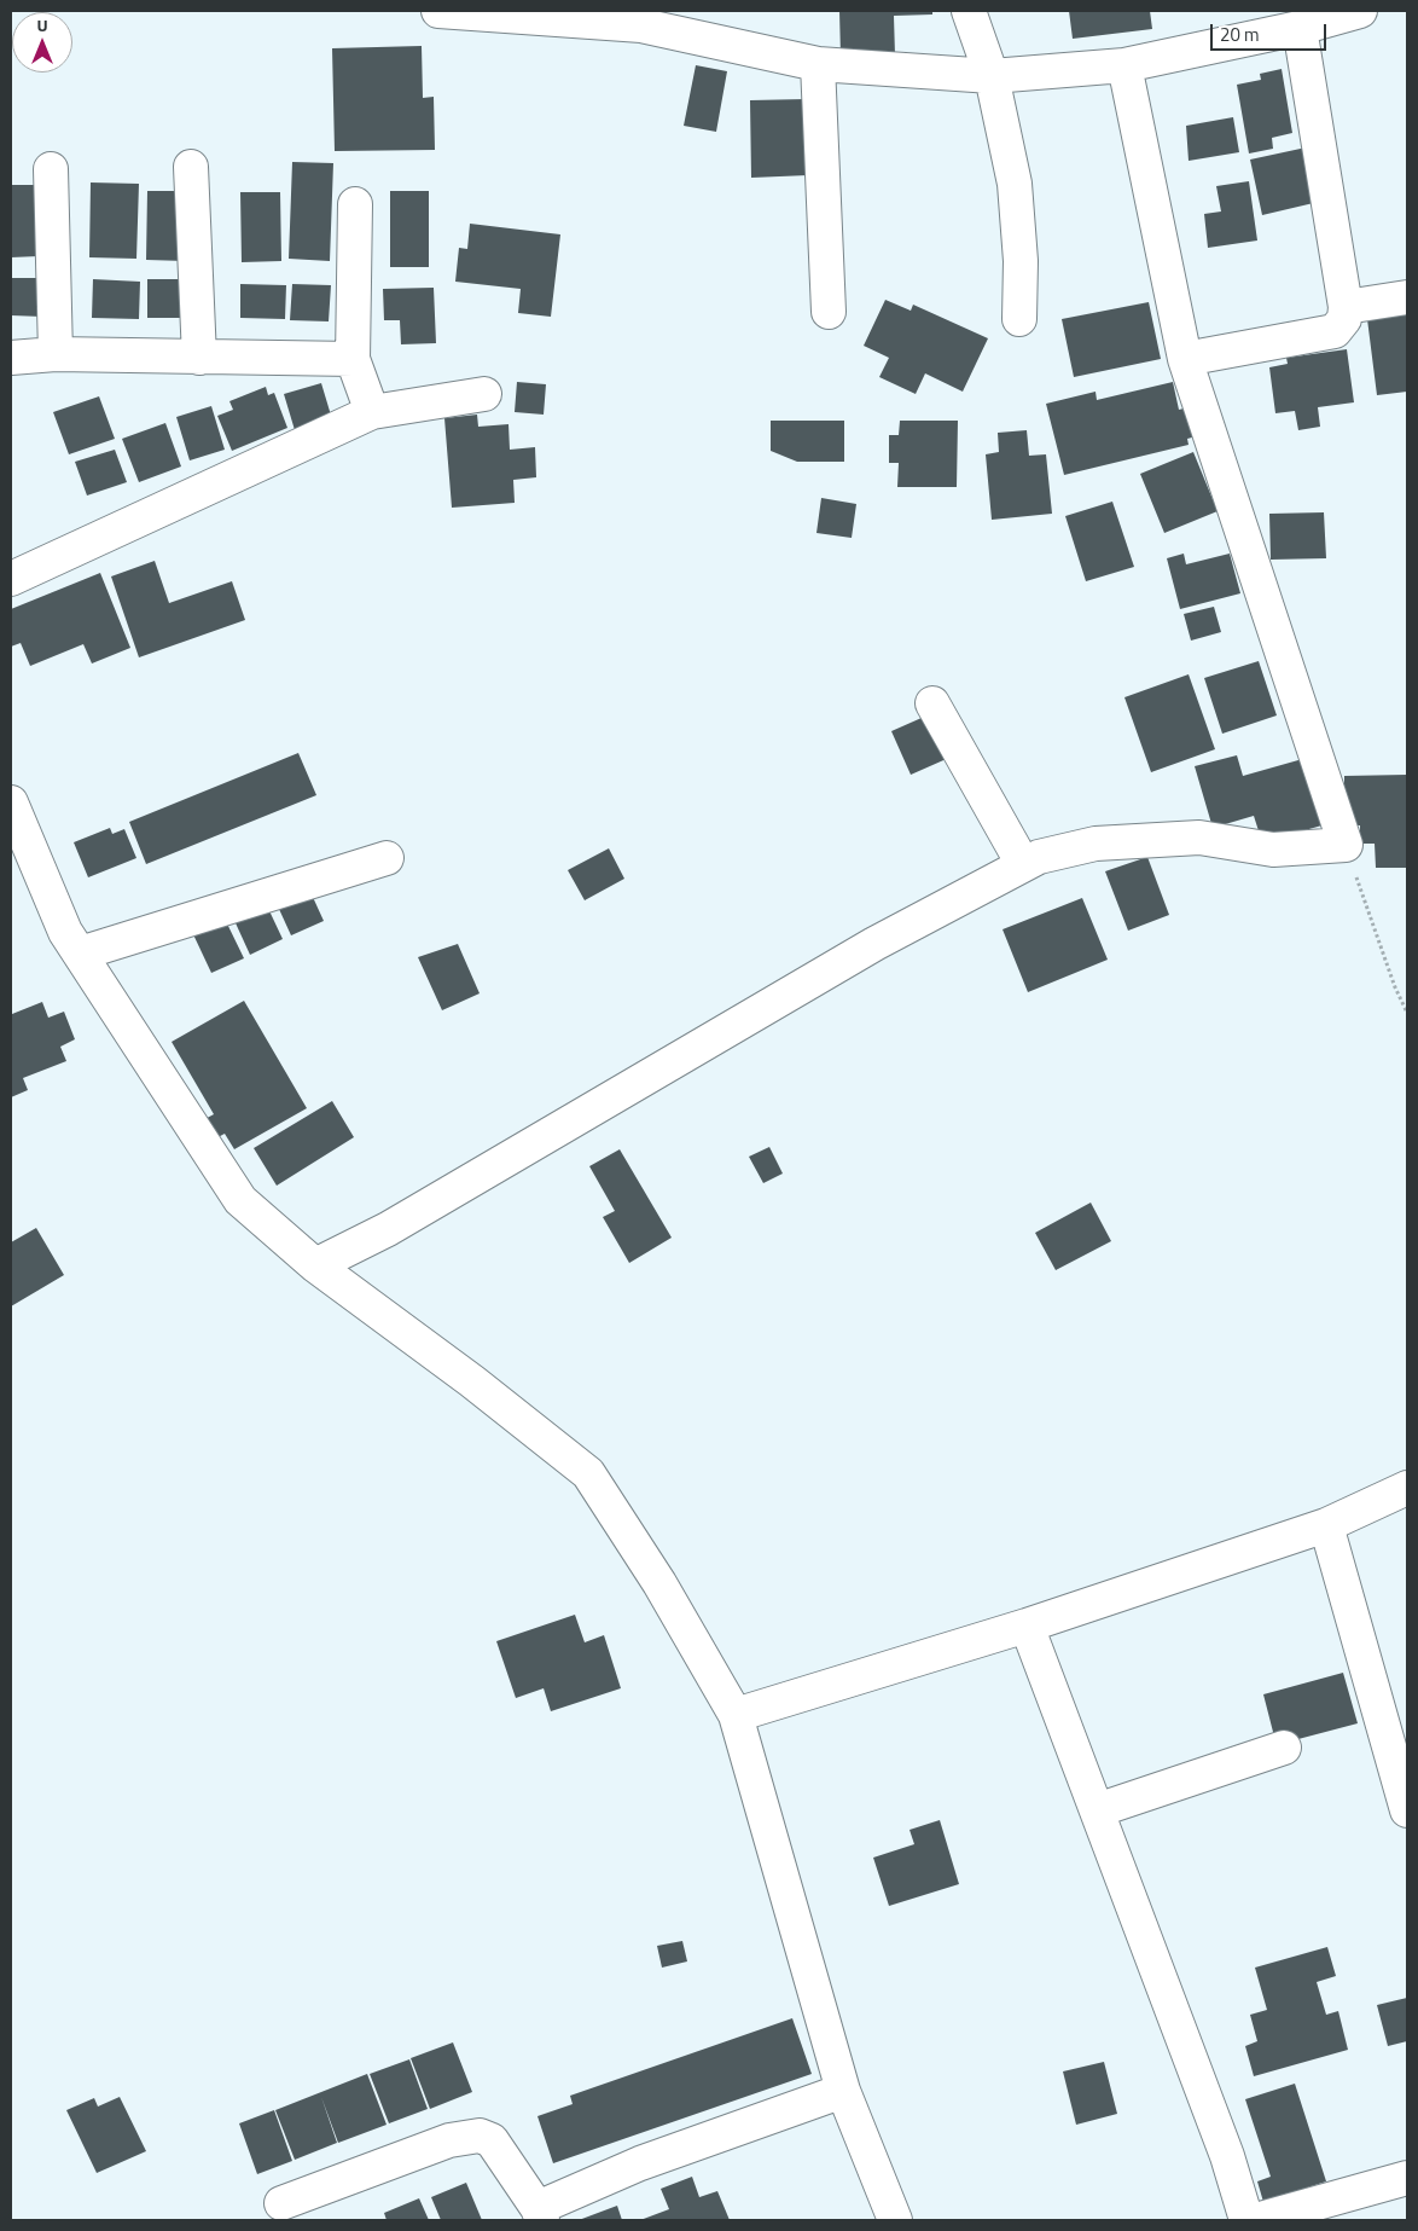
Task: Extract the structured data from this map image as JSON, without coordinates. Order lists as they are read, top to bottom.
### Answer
{
  "scale_bar": "20 m",
  "north": "top"
}
